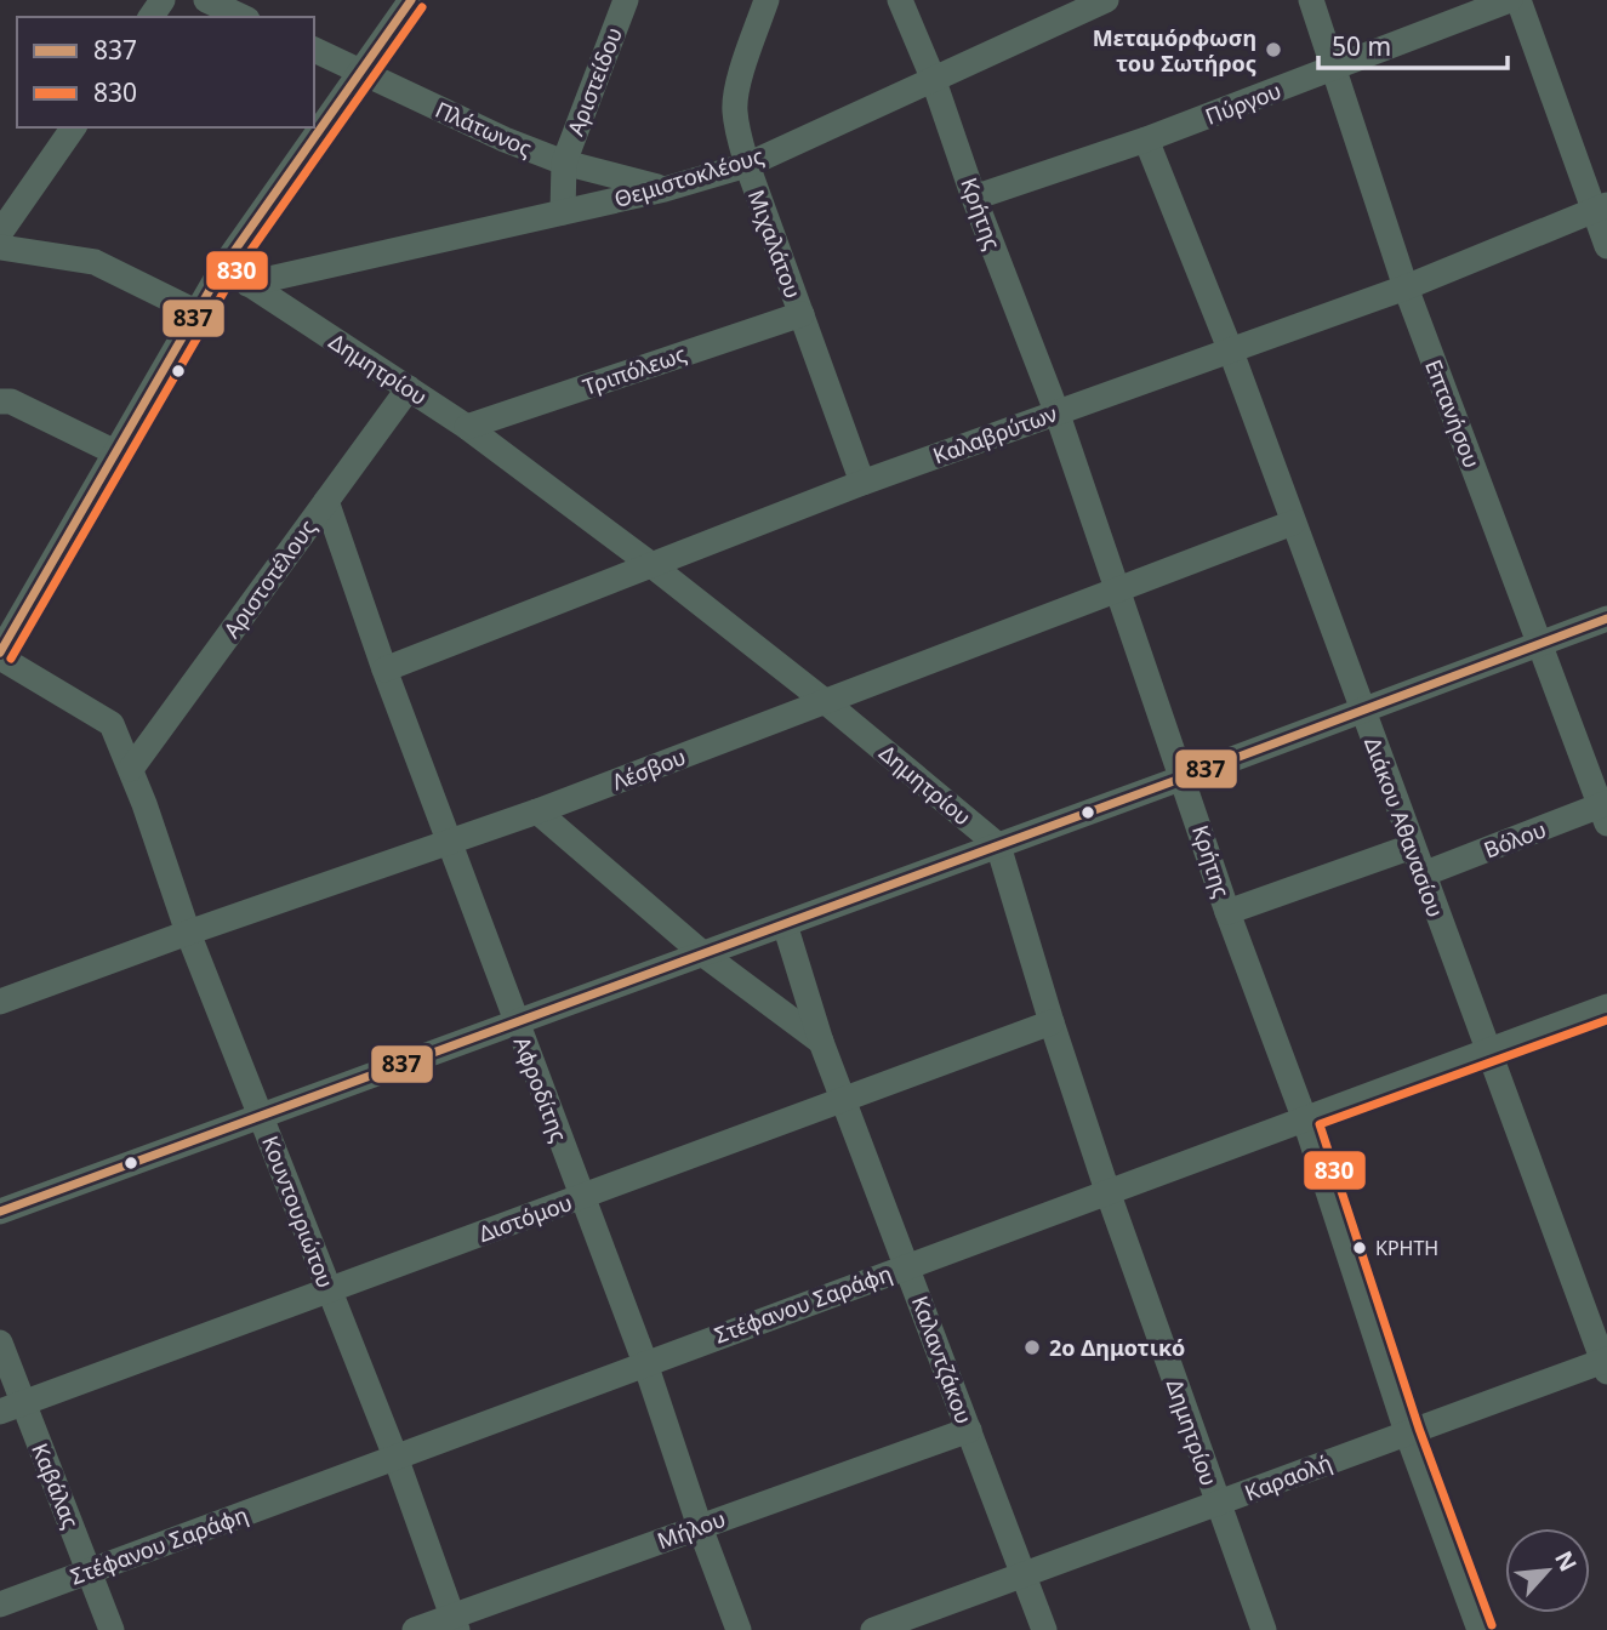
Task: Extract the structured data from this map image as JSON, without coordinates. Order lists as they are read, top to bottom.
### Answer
{
  "streets": {
    "street": [
      "Αριστείδου",
      "Πύργου",
      "Πλάτωνος",
      "Θεμιστοκλέους",
      "Κρήτης",
      "Μιχαλάτου",
      "Δημητρίου",
      "Τριπόλεως",
      "Επτανήσου",
      "Καλαβρύτων",
      "Αριστοτέλους",
      "Λέσβου",
      "Διάκου Αθανασίου",
      "Βόλου",
      "Αφροδίτης",
      "Κουντουριώτου",
      "Διστόμου",
      "Στέφανου Σαράφη",
      "Καλαντζάκου",
      "Καραολή",
      "Καβάλας",
      "Μήλου"
    ]
  },
  "crossings": [
    ["Αριστείδου", "Πλάτωνος"],
    ["Αριστείδου", "Θεμιστοκλέους"],
    ["Πύργου", "Κρήτης"],
    ["Πύργου", "Επτανήσου"],
    ["Πύργου", "Διάκου Αθανασίου"],
    ["Πλάτωνος", "Θεμιστοκλέους"],
    ["Θεμιστοκλέους", "Κρήτης"],
    ["Θεμιστοκλέους", "Μιχαλάτου"],
    ["Θεμιστοκλέους", "Δημητρίου"],
    ["Κρήτης", "Καλαβρύτων"],
    ["Κρήτης", "Λέσβου"],
    ["Κρήτης", "Στέφανου Σαράφη"],
    ["Κρήτης", "Καραολή"],
    ["Μιχαλάτου", "Τριπόλεως"],
    ["Μιχαλάτου", "Καλαβρύτων"],
    ["Δημητρίου", "Τριπόλεως"],
    ["Δημητρίου", "Καλαβρύτων"],
    ["Δημητρίου", "Αριστοτέλους"],
    ["Δημητρίου", "Λέσβου"],
    ["Δημητρίου", "Διστόμου"],
    ["Δημητρίου", "Στέφανου Σαράφη"],
    ["Δημητρίου", "Καραολή"],
    ["Επτανήσου", "Καλαβρύτων"],
    ["Επτανήσου", "Βόλου"],
    ["Καλαβρύτων", "Διάκου Αθανασίου"],
    ["Καλαβρύτων", "Αφροδίτης"],
    ["Αριστοτέλους", "Αφροδίτης"],
    ["Αριστοτέλους", "Κουντουριώτου"],
    ["Λέσβου", "Διάκου Αθανασίου"],
    ["Λέσβου", "Αφροδίτης"],
    ["Λέσβου", "Κουντουριώτου"],
    ["Διάκου Αθανασίου", "Βόλου"],
    ["Διάκου Αθανασίου", "Στέφανου Σαράφη"],
    ["Διάκου Αθανασίου", "Καραολή"],
    ["Αφροδίτης", "Διστόμου"],
    ["Αφροδίτης", "Στέφανου Σαράφη"],
    ["Αφροδίτης", "Μήλου"],
    ["Κουντουριώτου", "Διστόμου"],
    ["Κουντουριώτου", "Στέφανου Σαράφη"],
    ["Κουντουριώτου", "Μήλου"],
    ["Διστόμου", "Καλαντζάκου"],
    ["Διστόμου", "Καβάλας"],
    ["Στέφανου Σαράφη", "Καλαντζάκου"],
    ["Στέφανου Σαράφη", "Καβάλας"],
    ["Καλαντζάκου", "Καραολή"],
    ["Καλαντζάκου", "Μήλου"]
  ],
  "places": ["Μεταμόρφωση του Σωτήρος", "ΚΡΗΤΗ", "2ο Δημοτικό"],
  "lines": ["transit line 837", "transit line 830"],
  "legend": ["837", "830"],
  "scale_bar": "50 m",
  "north": "top right"
}
